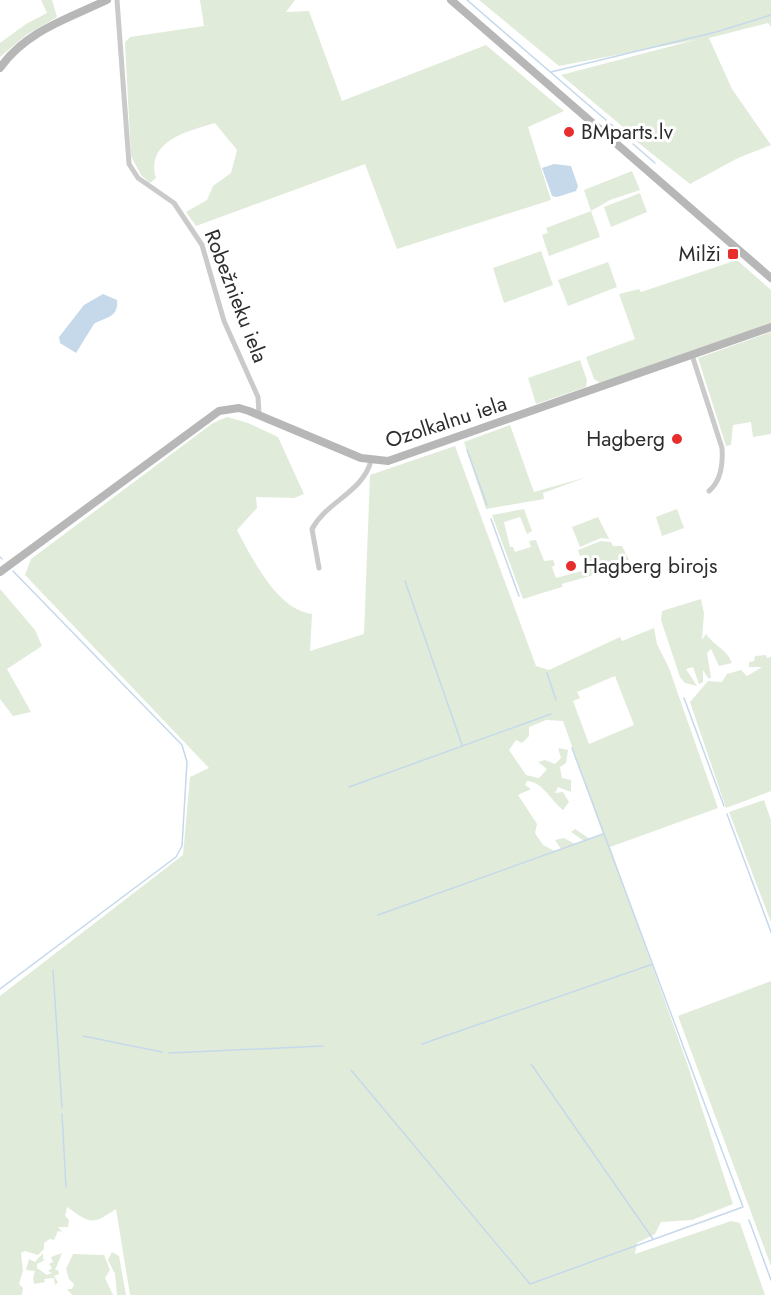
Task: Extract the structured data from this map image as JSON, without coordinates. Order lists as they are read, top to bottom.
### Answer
{
  "streets": {
    "street": ["Robežnieku iela", "Ozolkalnu iela"]
  },
  "crossings": [
    ["Robežnieku iela", "Ozolkalnu iela"]
  ],
  "places": {
    "other": ["BMparts.lv", "Hagberg", "Hagberg birojs"],
    "transit": ["Milži"]
  }
}
